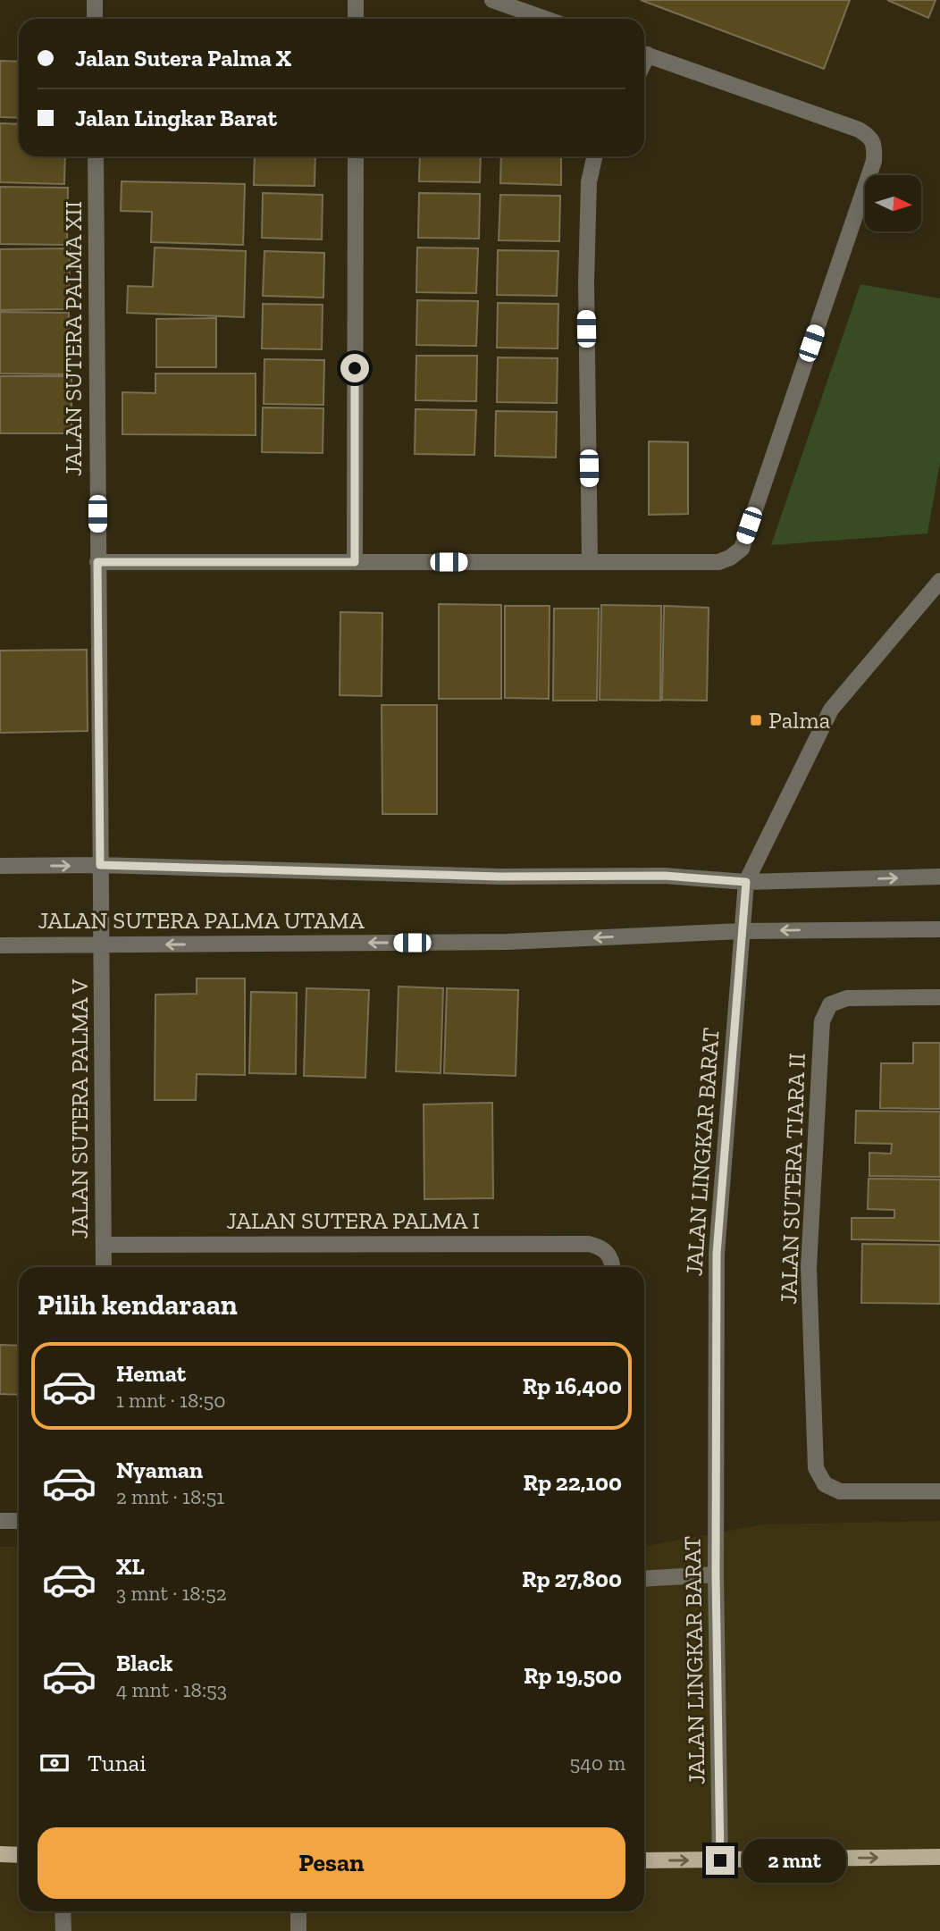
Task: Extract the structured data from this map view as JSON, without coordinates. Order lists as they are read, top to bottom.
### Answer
{
  "streets": {
    "street": [
      "JALAN SUTERA PALMA XII",
      "JALAN SUTERA PALMA UTAMA",
      "JALAN SUTERA PALMA V",
      "JALAN LINGKAR BARAT",
      "JALAN SUTERA TIARA II",
      "JALAN SUTERA PALMA I"
    ]
  },
  "crossings": [
    ["JALAN SUTERA PALMA XII", "JALAN SUTERA PALMA UTAMA"],
    ["JALAN SUTERA PALMA XII", "JALAN SUTERA PALMA V"],
    ["JALAN SUTERA PALMA UTAMA", "JALAN SUTERA PALMA V"],
    ["JALAN SUTERA PALMA UTAMA", "JALAN LINGKAR BARAT"],
    ["JALAN SUTERA PALMA V", "JALAN SUTERA PALMA I"]
  ],
  "places": {
    "transit": ["Palma"]
  },
  "north": "right",
  "page": {
    "banner": ["Jalan Sutera Palma X", "Jalan Lingkar Barat"],
    "heading": "Pilih kendaraan",
    "list": [
      {
        "name": "Hemat",
        "note": "1 mnt · 18:50",
        "value": "Rp 16,400"
      },
      {
        "name": "Nyaman",
        "note": "2 mnt · 18:51",
        "value": "Rp 22,100"
      },
      {
        "name": "XL",
        "note": "3 mnt · 18:52",
        "value": "Rp 27,800"
      },
      {
        "name": "Black",
        "note": "4 mnt · 18:53",
        "value": "Rp 19,500"
      }
    ],
    "pay": ["Tunai", "540 m"],
    "buttons": "Pesan",
    "bubble": "2 mnt"
  }
}
